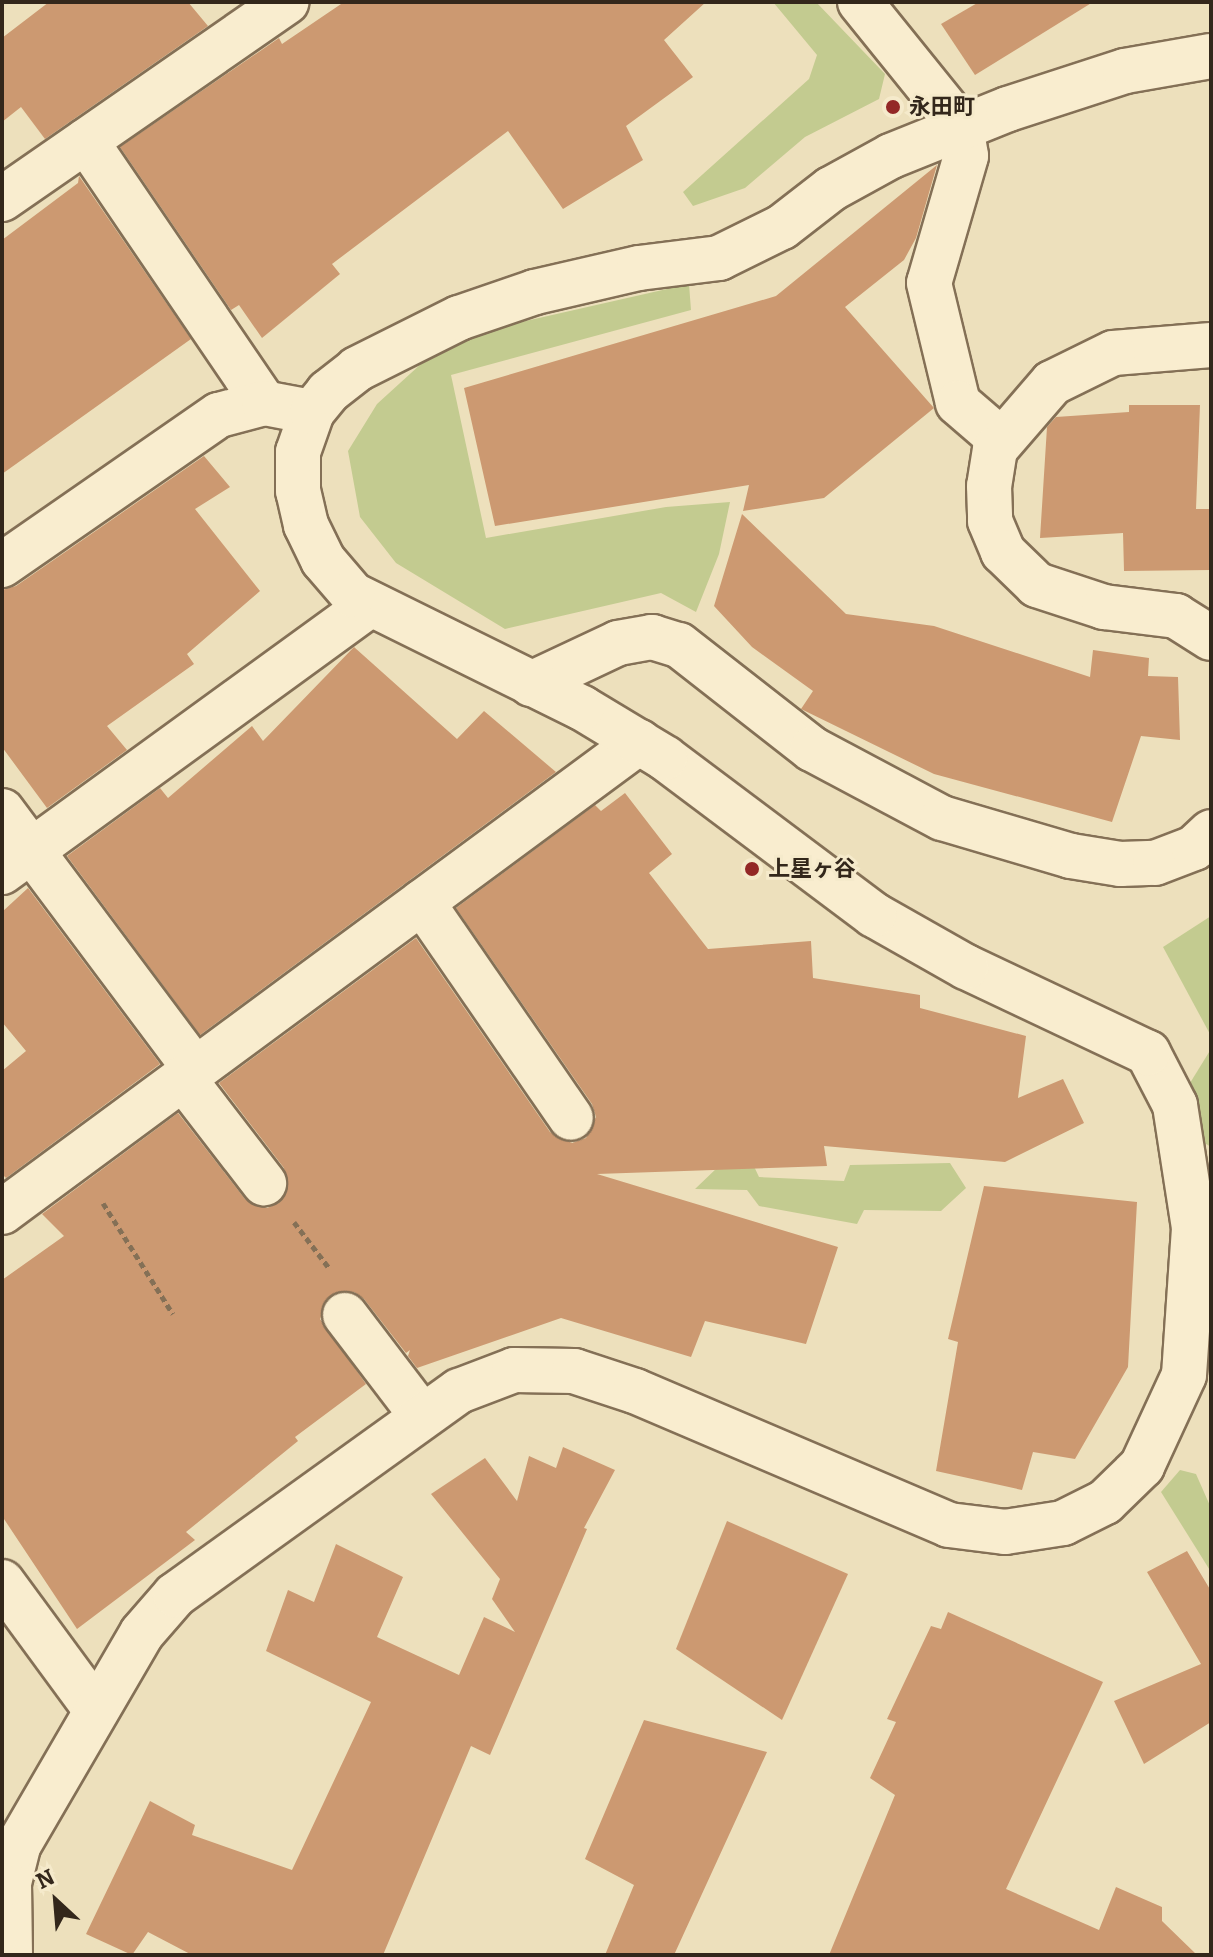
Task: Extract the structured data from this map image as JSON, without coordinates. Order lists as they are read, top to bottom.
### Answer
{
  "places": ["永田町", "上星ヶ谷"],
  "north": "top left"
}
